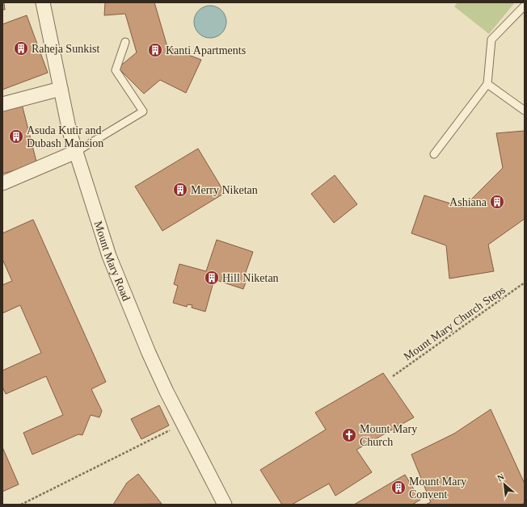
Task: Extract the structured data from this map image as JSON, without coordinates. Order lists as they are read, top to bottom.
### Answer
{
  "streets": {
    "street": ["Mount Mary Road"],
    "path": ["Mount Mary Church Steps"]
  },
  "places": {
    "building": [
      "Raheja Sunkist",
      "Kanti Apartments",
      "Asuda Kutir and Dubash Mansion",
      "Merry Niketan",
      "Ashiana",
      "Hill Niketan",
      "Mount Mary Convent"
    ],
    "church": ["Mount Mary Church"]
  },
  "north": "top left"
}
